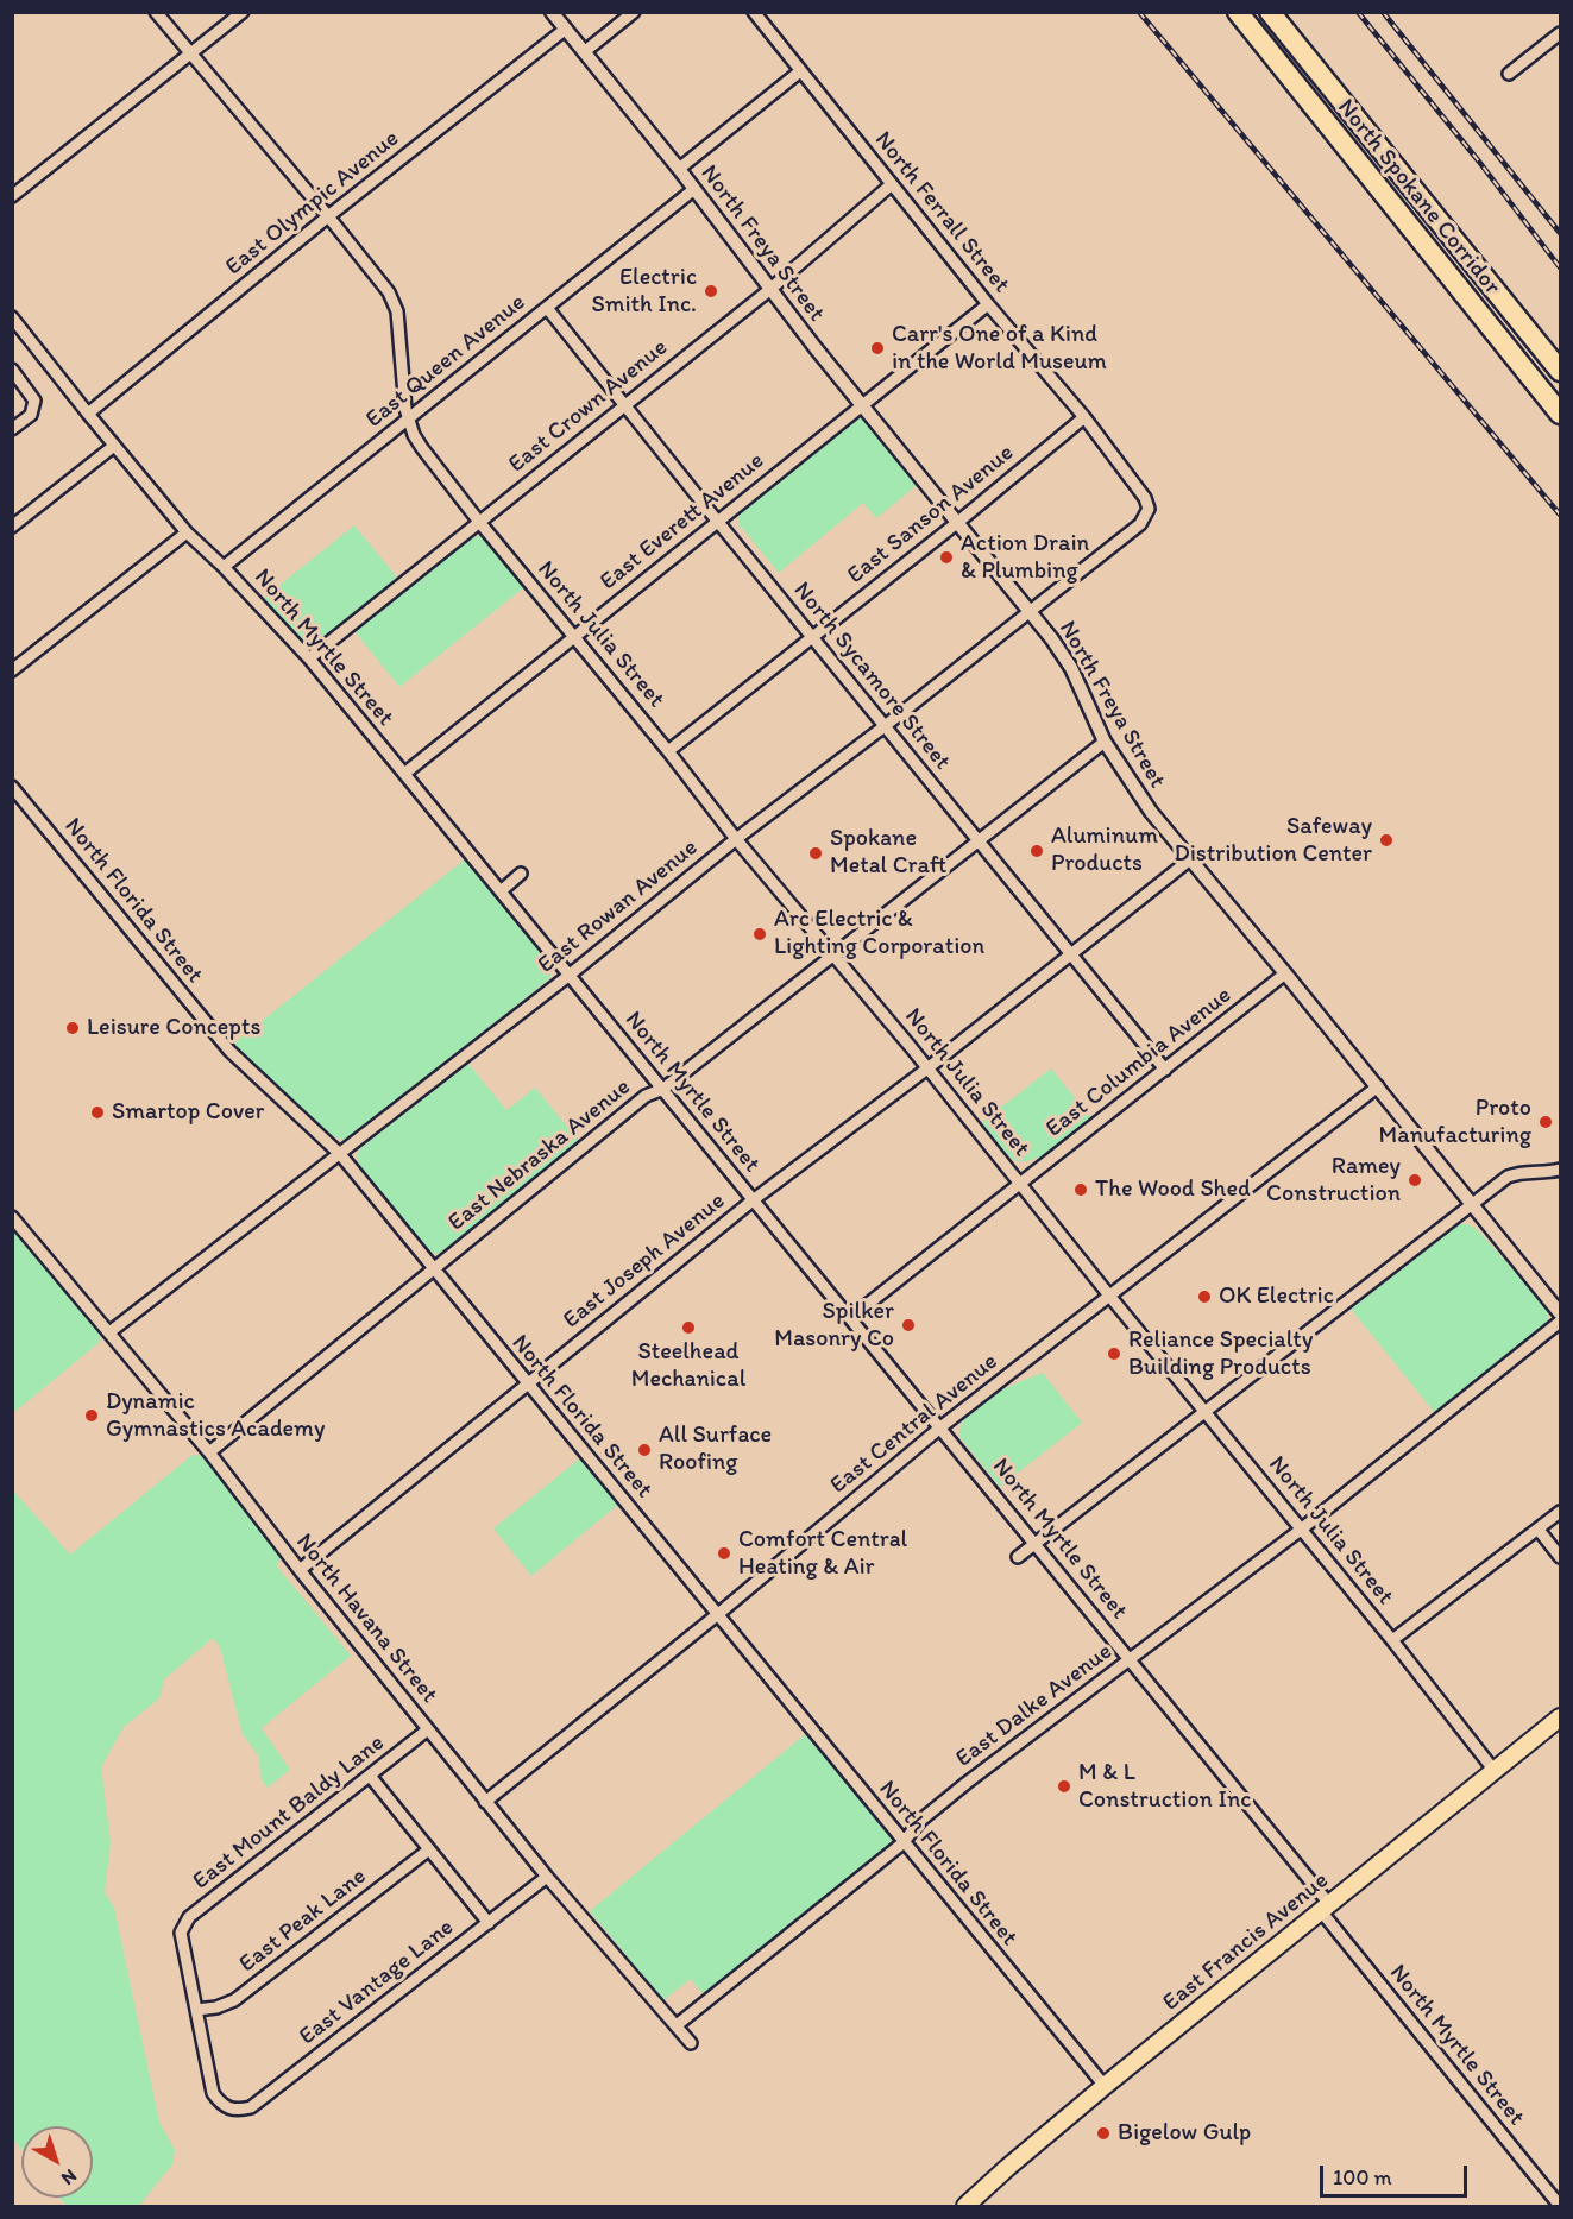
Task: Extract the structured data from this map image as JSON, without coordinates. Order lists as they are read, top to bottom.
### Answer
{
  "streets": {
    "highway": ["North Spokane Corridor"],
    "main road": ["East Francis Avenue"],
    "street": [
      "East Olympic Avenue",
      "North Ferrall Street",
      "North Freya Street",
      "East Queen Avenue",
      "East Crown Avenue",
      "East Sanson Avenue",
      "East Everett Avenue",
      "North Julia Street",
      "North Myrtle Street",
      "North Sycamore Street",
      "North Florida Street",
      "East Rowan Avenue",
      "East Columbia Avenue",
      "East Nebraska Avenue",
      "East Joseph Avenue",
      "East Central Avenue",
      "North Havana Street",
      "East Dalke Avenue",
      "East Mount Baldy Lane",
      "East Peak Lane",
      "East Vantage Lane"
    ]
  },
  "crossings": [
    ["East Olympic Avenue", "North Freya Street"],
    ["East Olympic Avenue", "North Julia Street"],
    ["East Olympic Avenue", "North Myrtle Street"],
    ["North Ferrall Street", "East Crown Avenue"],
    ["North Ferrall Street", "East Sanson Avenue"],
    ["North Ferrall Street", "East Everett Avenue"],
    ["North Ferrall Street", "East Rowan Avenue"],
    ["North Freya Street", "East Queen Avenue"],
    ["North Freya Street", "East Crown Avenue"],
    ["North Freya Street", "East Sanson Avenue"],
    ["North Freya Street", "East Everett Avenue"],
    ["North Freya Street", "East Rowan Avenue"],
    ["North Freya Street", "East Columbia Avenue"],
    ["North Freya Street", "East Nebraska Avenue"],
    ["North Freya Street", "East Joseph Avenue"],
    ["North Freya Street", "East Central Avenue"],
    ["East Queen Avenue", "North Julia Street"],
    ["East Queen Avenue", "North Myrtle Street"],
    ["East Queen Avenue", "North Sycamore Street"],
    ["East Crown Avenue", "North Julia Street"],
    ["East Crown Avenue", "North Myrtle Street"],
    ["East Crown Avenue", "North Sycamore Street"],
    ["East Sanson Avenue", "North Julia Street"],
    ["East Sanson Avenue", "North Sycamore Street"],
    ["East Everett Avenue", "North Julia Street"],
    ["East Everett Avenue", "North Myrtle Street"],
    ["East Everett Avenue", "North Sycamore Street"],
    ["North Julia Street", "East Rowan Avenue"],
    ["North Julia Street", "East Columbia Avenue"],
    ["North Julia Street", "East Nebraska Avenue"],
    ["North Julia Street", "East Joseph Avenue"],
    ["North Julia Street", "East Central Avenue"],
    ["North Julia Street", "East Dalke Avenue"],
    ["North Julia Street", "East Francis Avenue"],
    ["North Myrtle Street", "East Rowan Avenue"],
    ["North Myrtle Street", "East Columbia Avenue"],
    ["North Myrtle Street", "East Nebraska Avenue"],
    ["North Myrtle Street", "East Joseph Avenue"],
    ["North Myrtle Street", "East Central Avenue"],
    ["North Myrtle Street", "East Dalke Avenue"],
    ["North Myrtle Street", "East Francis Avenue"],
    ["North Sycamore Street", "East Rowan Avenue"],
    ["North Sycamore Street", "East Columbia Avenue"],
    ["North Sycamore Street", "East Nebraska Avenue"],
    ["North Sycamore Street", "East Joseph Avenue"],
    ["North Florida Street", "East Rowan Avenue"],
    ["North Florida Street", "East Nebraska Avenue"],
    ["North Florida Street", "East Joseph Avenue"],
    ["North Florida Street", "East Central Avenue"],
    ["North Florida Street", "East Dalke Avenue"],
    ["North Florida Street", "East Francis Avenue"],
    ["East Rowan Avenue", "North Havana Street"],
    ["East Nebraska Avenue", "North Havana Street"],
    ["East Joseph Avenue", "North Havana Street"],
    ["East Central Avenue", "North Havana Street"],
    ["North Havana Street", "East Dalke Avenue"],
    ["North Havana Street", "East Mount Baldy Lane"],
    ["North Havana Street", "East Vantage Lane"],
    ["East Mount Baldy Lane", "East Peak Lane"],
    ["East Mount Baldy Lane", "East Vantage Lane"],
    ["East Peak Lane", "East Vantage Lane"]
  ],
  "places": [
    "Electric Smith Inc.",
    "Carr's One of a Kind in the World Museum",
    "Action Drain & Plumbing",
    "Safeway Distribution Center",
    "Aluminum Products",
    "Spokane Metal Craft",
    "Arc Electric & Lighting Corporation",
    "Leisure Concepts",
    "Smartop Cover",
    "Proto Manufacturing",
    "Ramey Construction",
    "The Wood Shed",
    "OK Electric",
    "Spilker Masonry Co",
    "Steelhead Mechanical",
    "Reliance Specialty Building Products",
    "Dynamic Gymnastics Academy",
    "All Surface Roofing",
    "Comfort Central Heating & Air",
    "M & L Construction Inc",
    "Bigelow Gulp"
  ],
  "scale_bar": "100 m",
  "north": "bottom right"
}
